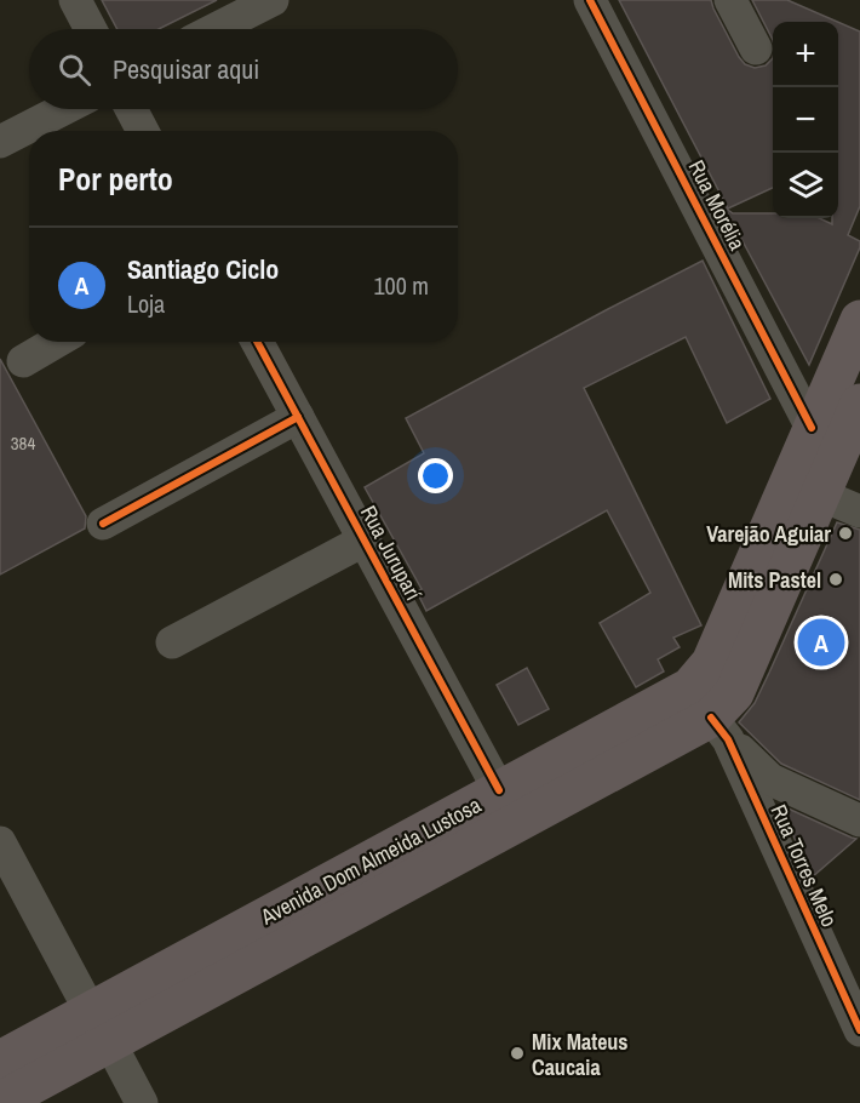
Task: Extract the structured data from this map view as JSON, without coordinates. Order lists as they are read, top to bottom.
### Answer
{
  "streets": {
    "main road": ["Avenida Dom Almeida Lustosa"],
    "street": ["Rua Morélia", "Rua Juruparí", "Rua Torres Melo"]
  },
  "crossings": [
    ["Rua Morélia", "Avenida Dom Almeida Lustosa"],
    ["Rua Juruparí", "Avenida Dom Almeida Lustosa"],
    ["Avenida Dom Almeida Lustosa", "Rua Torres Melo"]
  ],
  "places": ["Varejão Aguiar", "Mits Pastel", "Mix Mateus Caucaia"],
  "house_numbers": ["384"],
  "page": {
    "map_buttons": ["+", "−"],
    "search": "Pesquisar aqui",
    "heading": "Por perto",
    "list": [
      {
        "mark": "A",
        "name": "Santiago Ciclo",
        "note": "Loja",
        "value": "100 m"
      }
    ],
    "pins": "A"
  }
}
